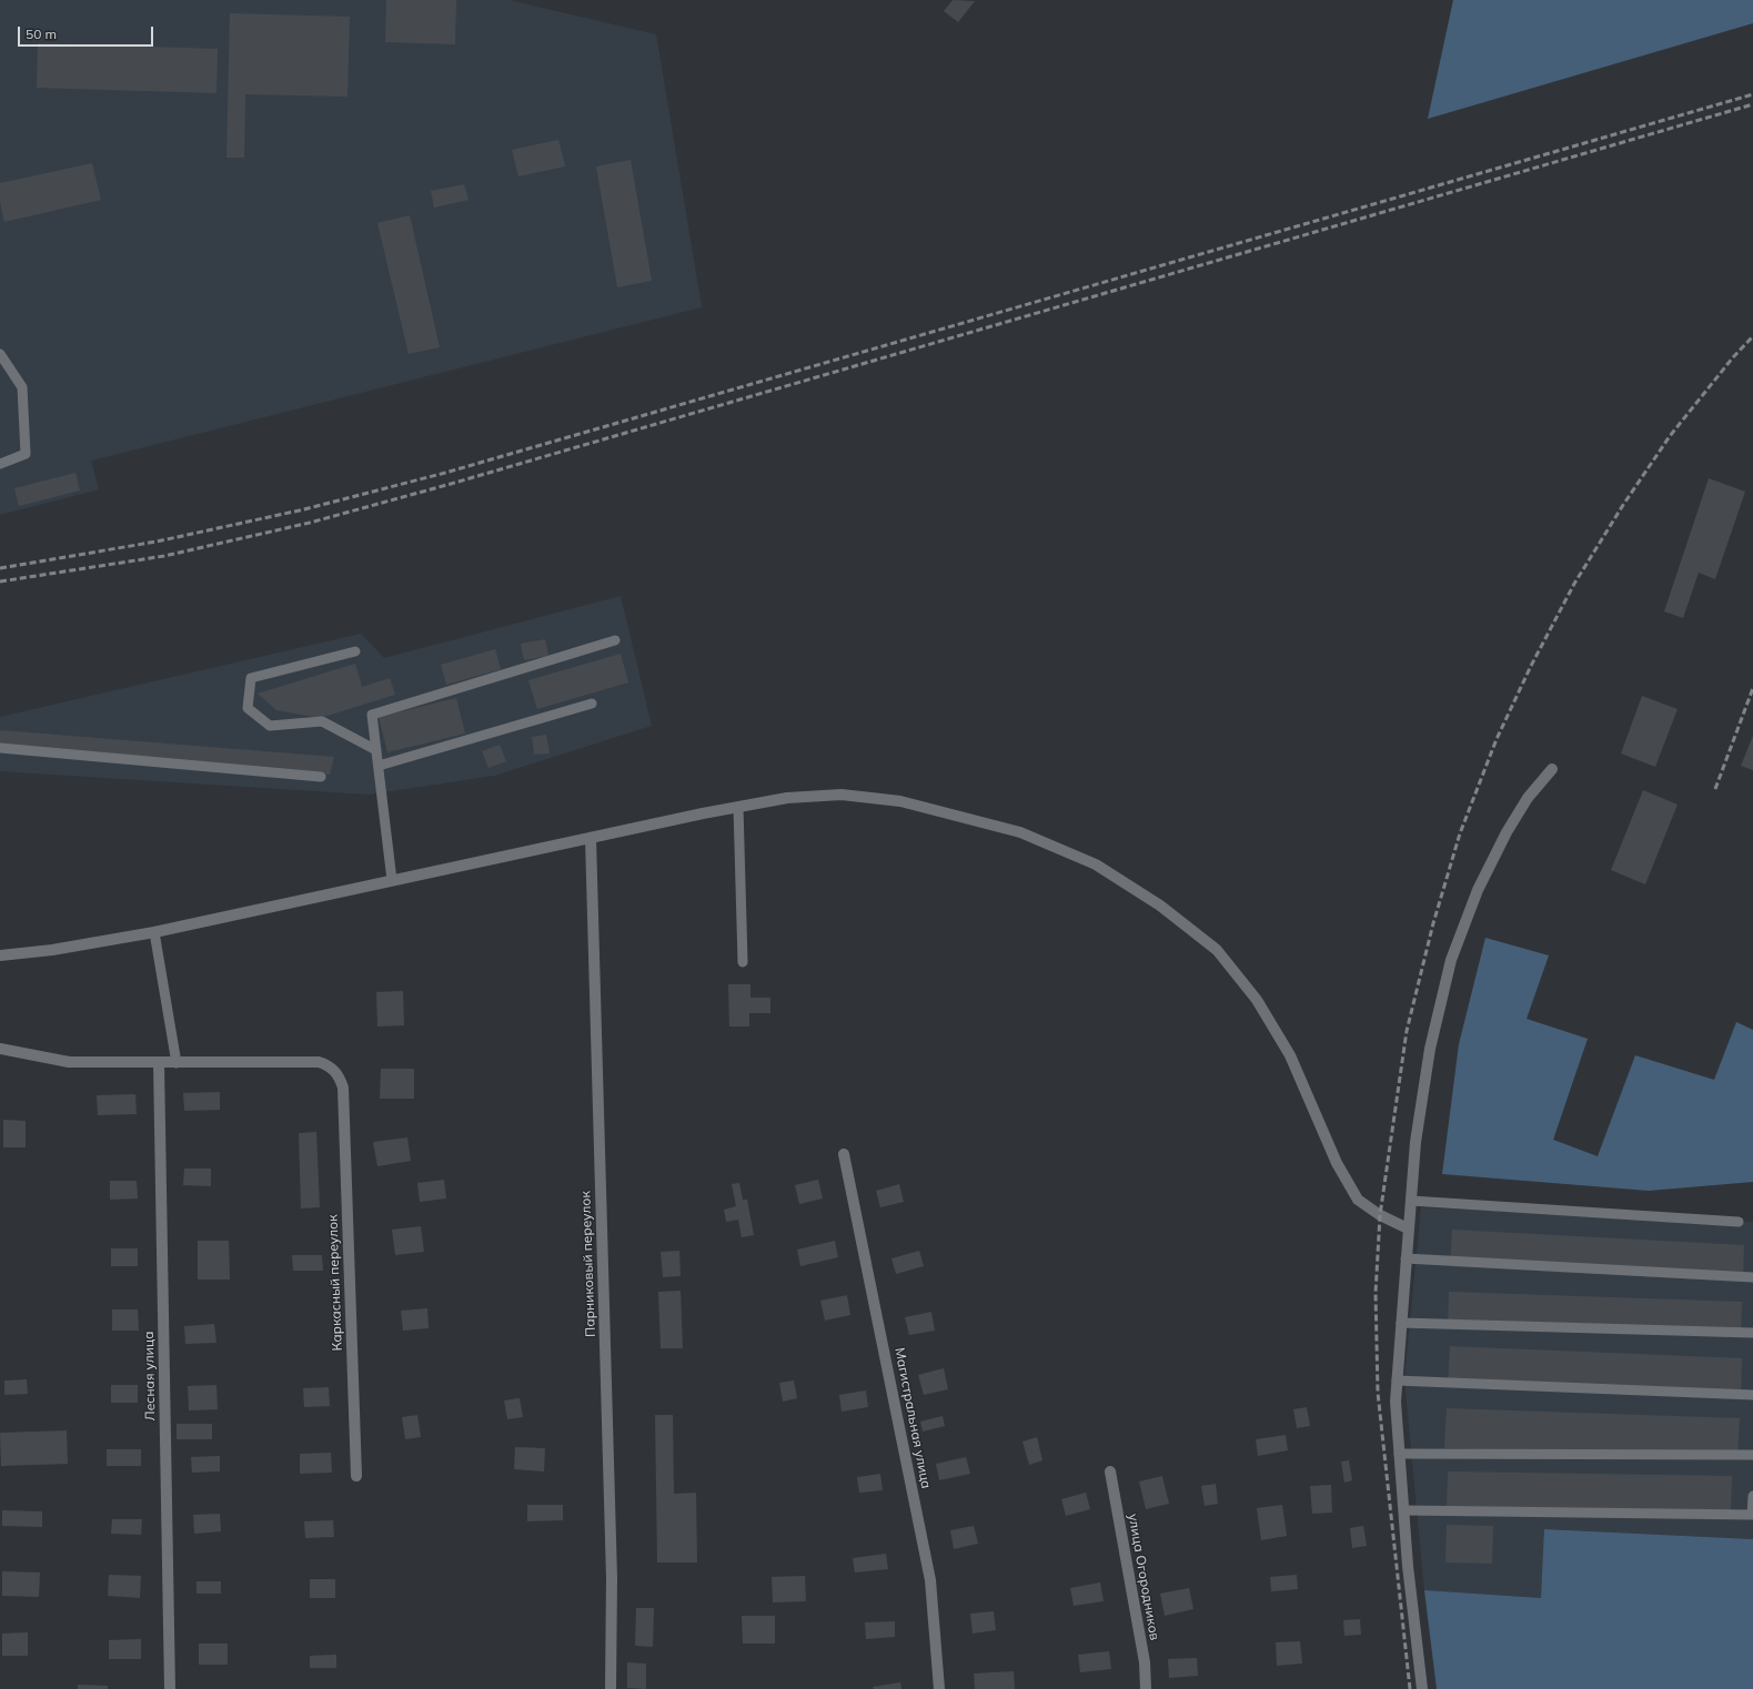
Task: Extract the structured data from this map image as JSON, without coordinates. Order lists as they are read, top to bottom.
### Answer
{
  "streets": {
    "street": [
      "Парниковый переулок",
      "Каркасный переулок",
      "Лесная улица",
      "Магистральная улица",
      "улица Огородников"
    ]
  },
  "scale_bar": "50 m"
}
